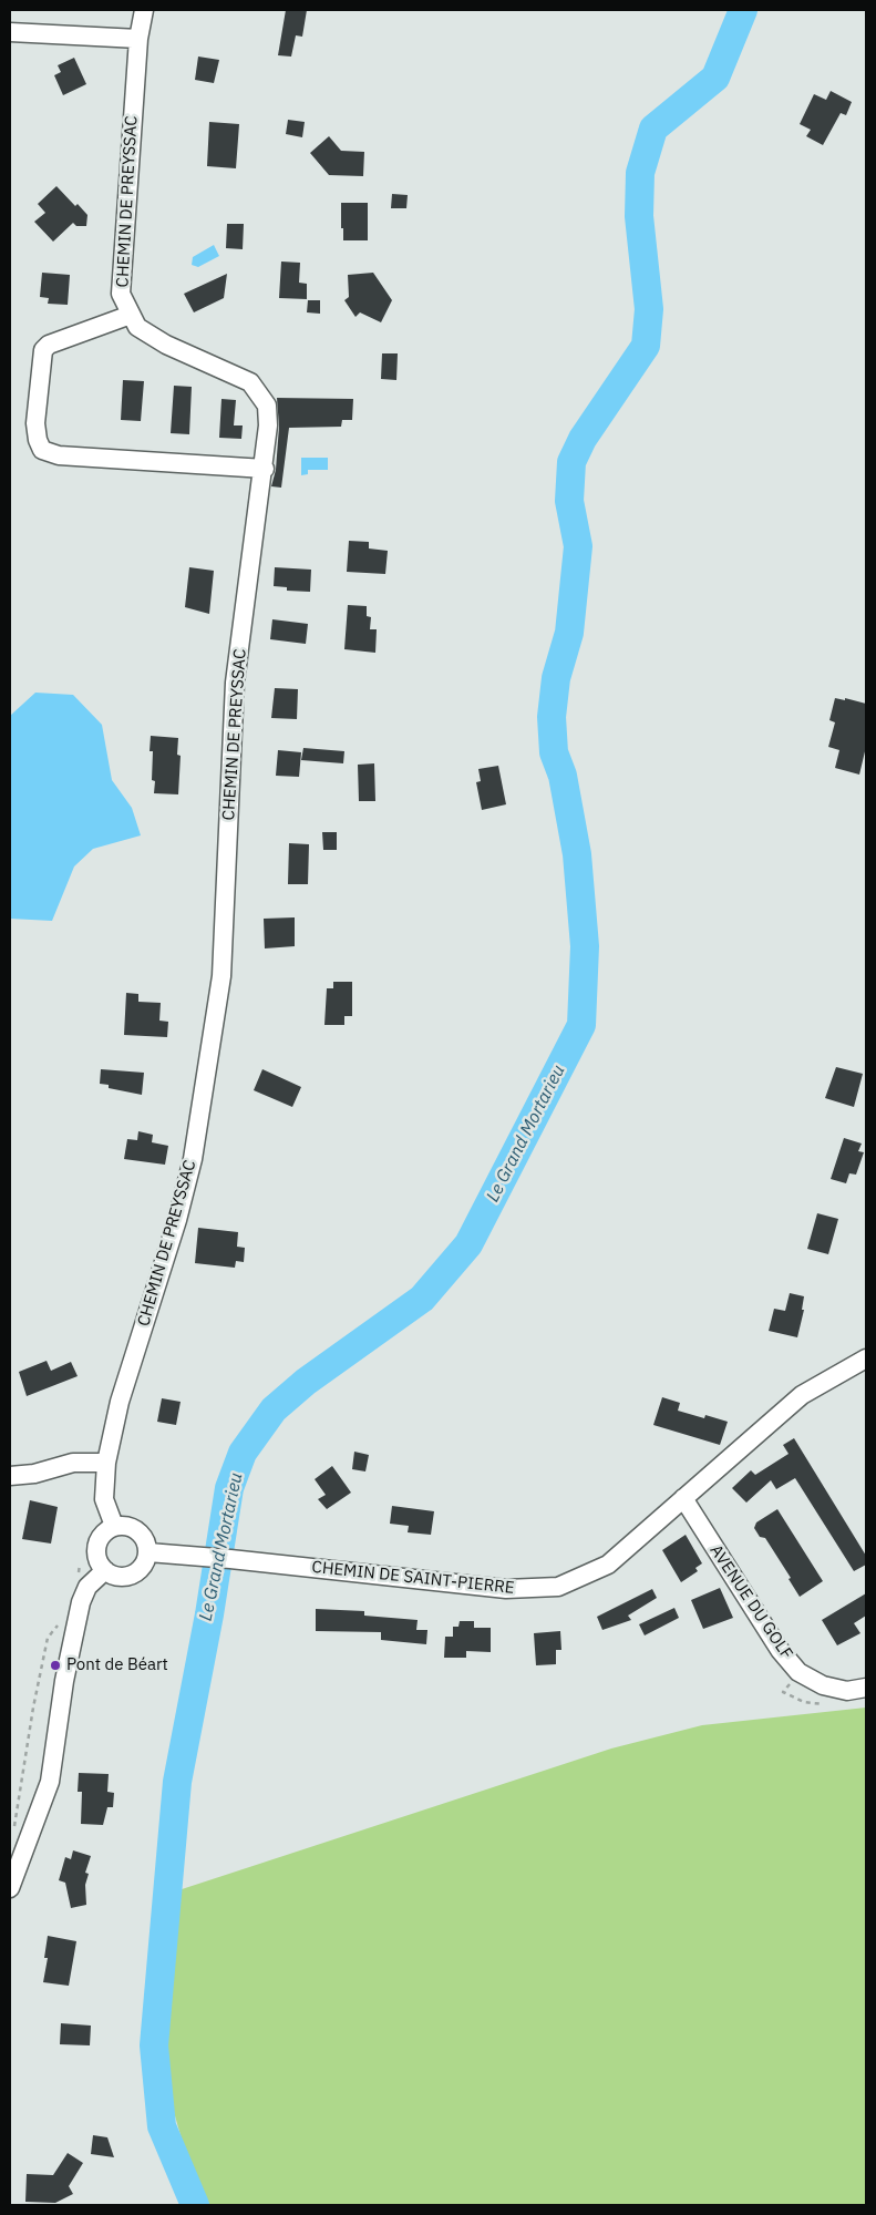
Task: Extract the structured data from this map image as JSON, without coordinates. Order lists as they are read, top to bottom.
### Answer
{
  "streets": {
    "street": ["CHEMIN DE PREYSSAC", "CHEMIN DE SAINT-PIERRE", "AVENUE DU GOLF"]
  },
  "crossings": [
    ["CHEMIN DE PREYSSAC", "CHEMIN DE SAINT-PIERRE"],
    ["CHEMIN DE SAINT-PIERRE", "AVENUE DU GOLF"]
  ],
  "water": ["Le Grand Mortarieu"],
  "places": ["Pont de Béart"]
}
